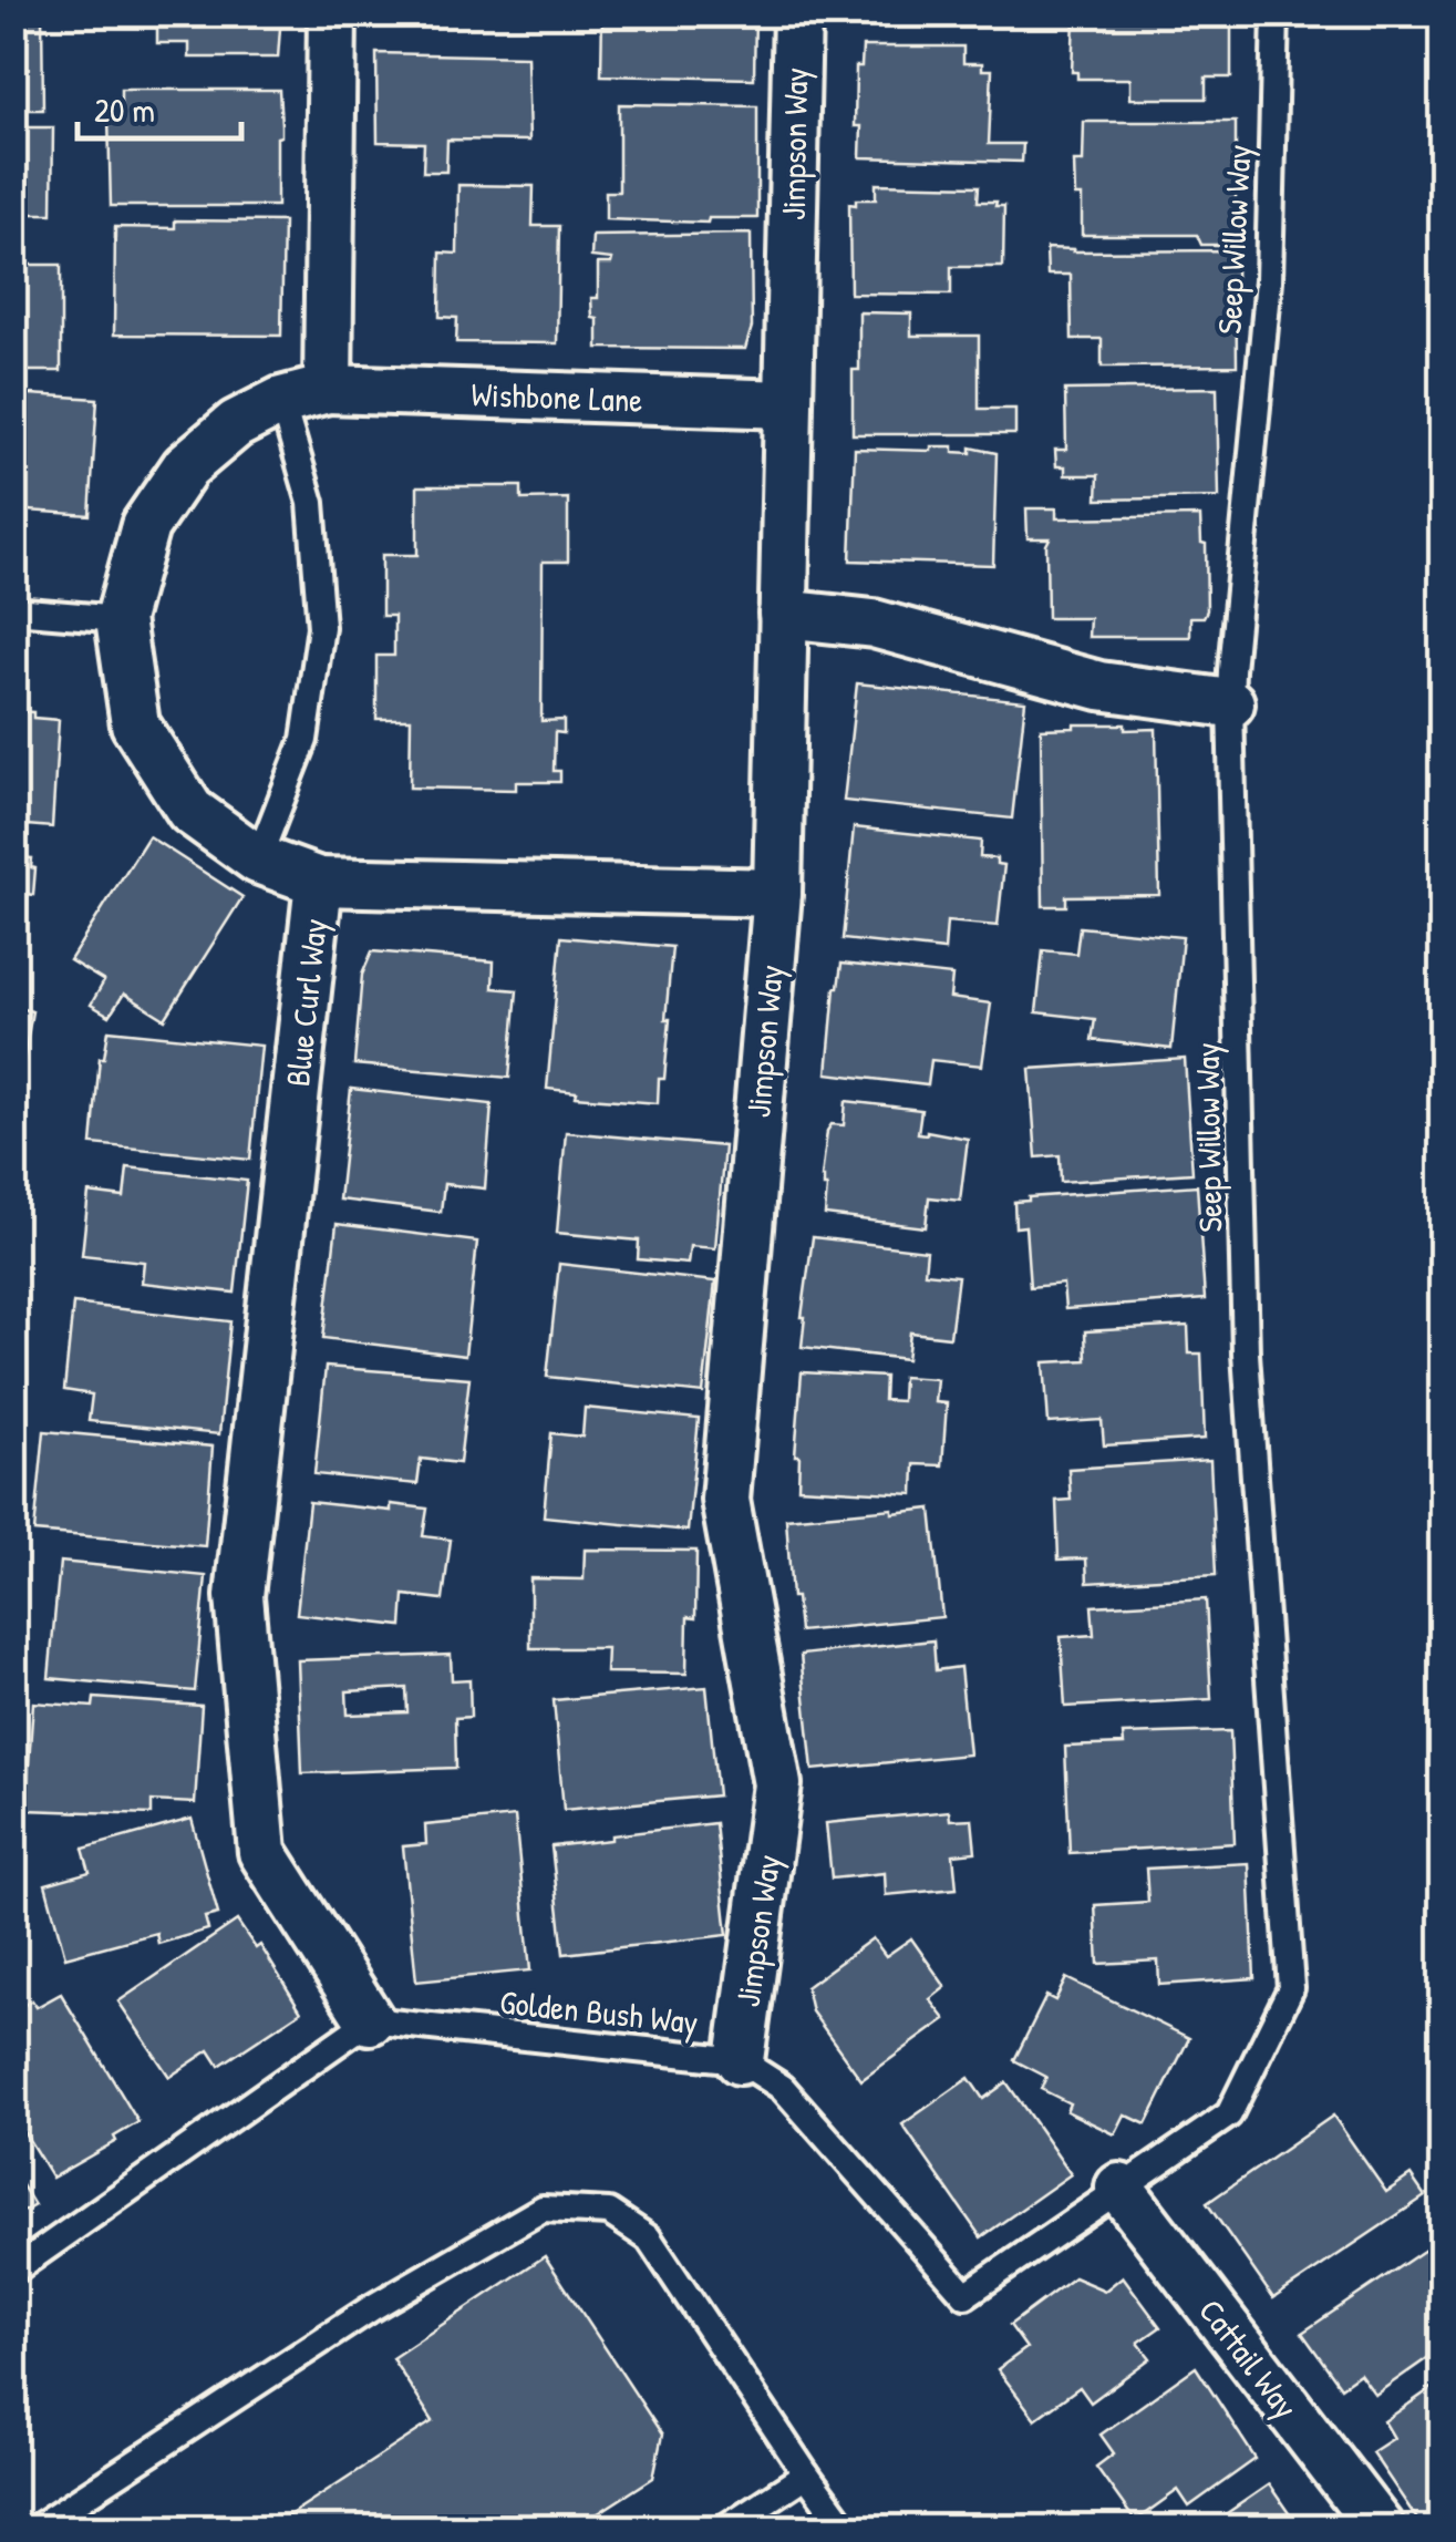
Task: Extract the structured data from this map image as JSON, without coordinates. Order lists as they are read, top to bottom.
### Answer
{
  "streets": {
    "street": [
      "Jimpson Way",
      "Wishbone Lane",
      "Blue Curl Way",
      "Cattail Way"
    ],
    "lane": ["Seep Willow Way", "Golden Bush Way"]
  },
  "crossings": [
    ["Jimpson Way", "Wishbone Lane"],
    ["Jimpson Way", "Golden Bush Way"],
    ["Seep Willow Way", "Golden Bush Way"],
    ["Seep Willow Way", "Cattail Way"],
    ["Wishbone Lane", "Blue Curl Way"],
    ["Blue Curl Way", "Golden Bush Way"],
    ["Golden Bush Way", "Cattail Way"]
  ],
  "scale_bar": "20 m"
}
